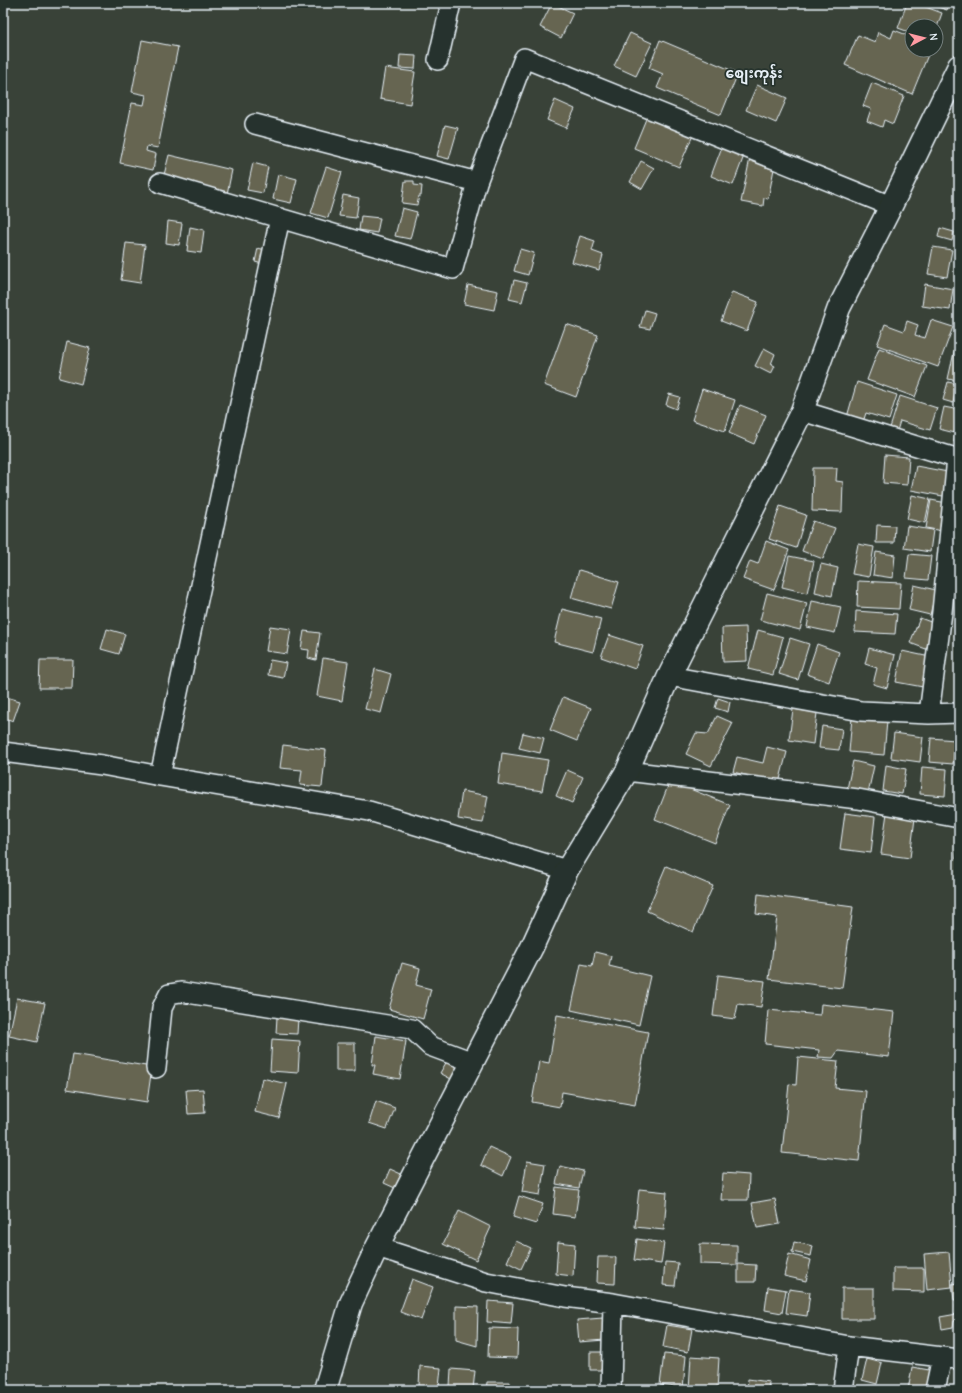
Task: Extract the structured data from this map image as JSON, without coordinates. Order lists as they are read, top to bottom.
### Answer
{
  "districts": ["စျေးကုန်း"],
  "north": "right"
}
